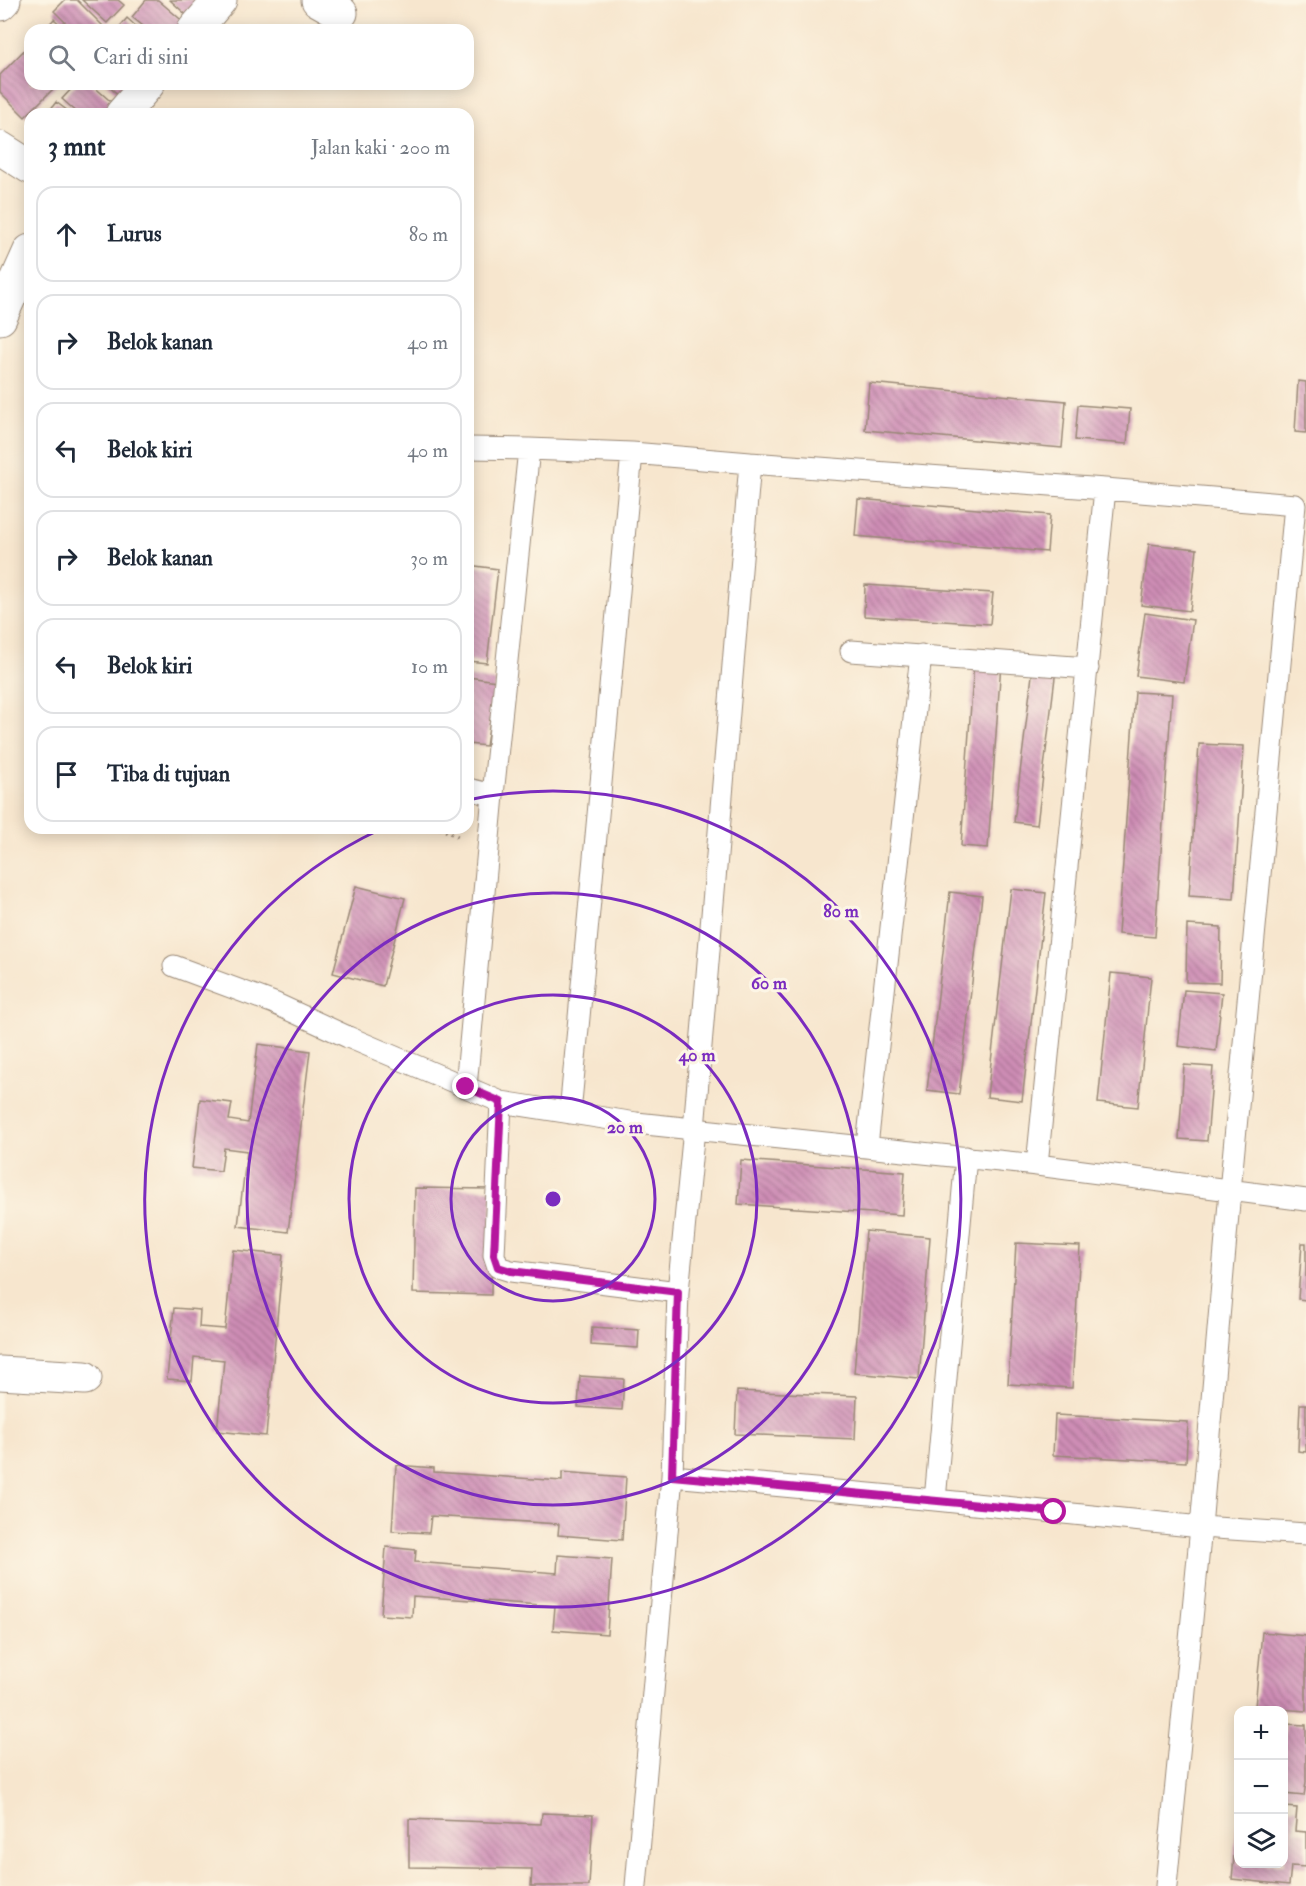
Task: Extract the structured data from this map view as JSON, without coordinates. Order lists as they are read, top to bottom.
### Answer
{
  "page": {
    "search": "Cari di sini",
    "heading": ["3 mnt", "Jalan kaki · 200 m"],
    "list": [
      ["Lurus", "80 m"],
      ["Belok kanan", "40 m"],
      ["Belok kiri", "40 m"],
      ["Belok kanan", "30 m"],
      ["Belok kiri", "10 m"],
      "Tiba di tujuan"
    ],
    "map_buttons": ["+", "−"]
  },
  "rings": [
    "80 m",
    "60 m",
    "40 m",
    "20 m"
  ]
}
